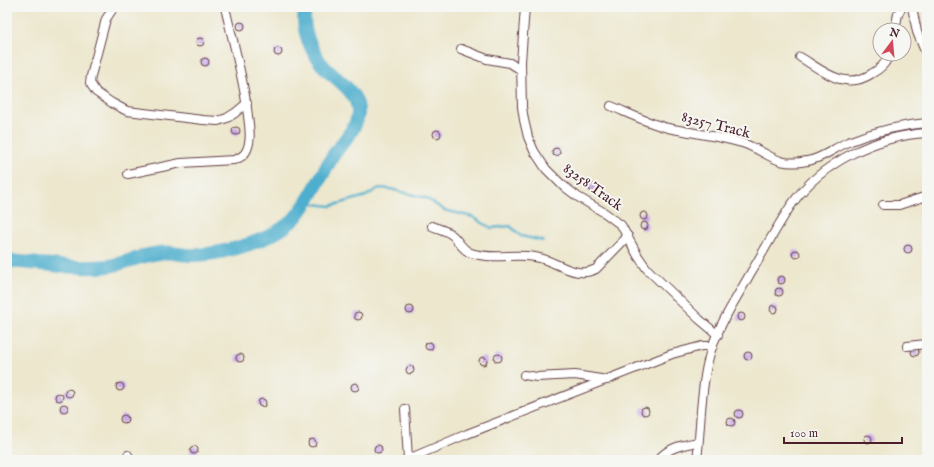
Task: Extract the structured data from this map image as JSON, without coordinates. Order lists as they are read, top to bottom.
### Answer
{
  "streets": {
    "street": ["83257 Track", "83258 Track"]
  },
  "scale_bar": "100 m",
  "north": "top"
}
